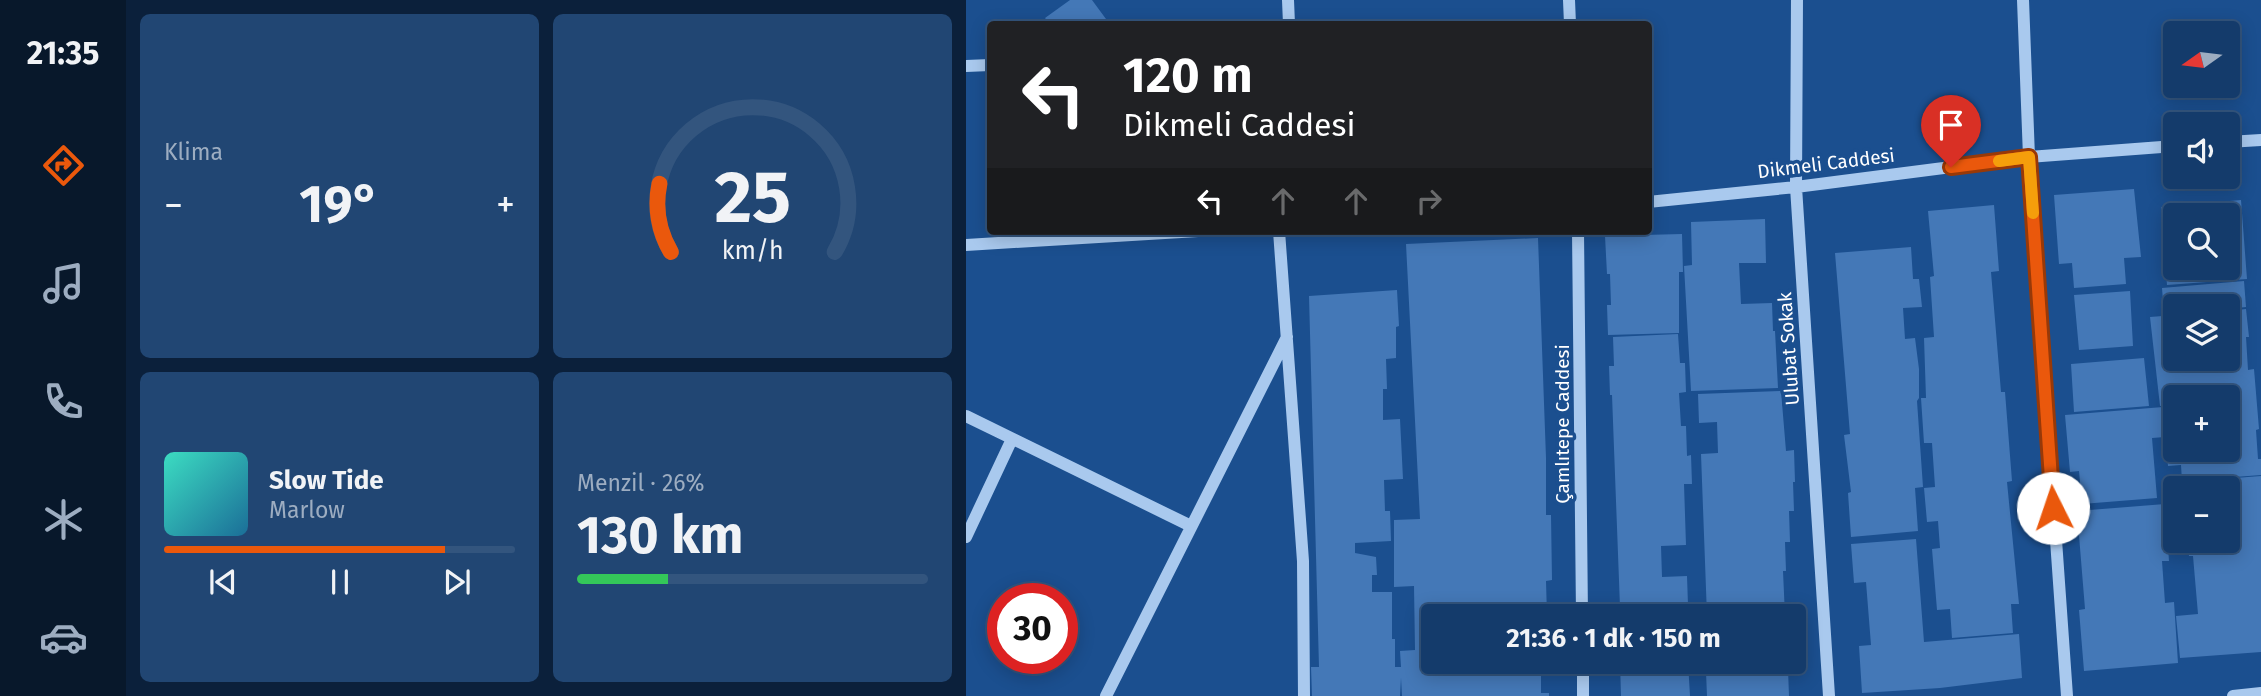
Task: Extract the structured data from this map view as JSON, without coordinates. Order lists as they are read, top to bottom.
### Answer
{
  "streets": {
    "street": ["Dikmeli Caddesi", "Ulubat Sokak", "Çamlıtepe Caddesi"]
  },
  "crossings": [
    ["Dikmeli Caddesi", "Ulubat Sokak"]
  ],
  "north": "left",
  "page": {
    "tabs": "21:35",
    "tile": [
      "Klima",
      ["Menzil · 26%", "130 km"]
    ],
    "map_buttons": ["+", "−"],
    "turn": ["120 m", "Dikmeli Caddesi"],
    "heat": ["−", "19°", "+"],
    "song": ["Slow Tide", "Marlow"],
    "limit": "30",
    "trip": "21:36 · 1 dk · 150 m",
    "gauge": ["25", "km/h"]
  }
}
